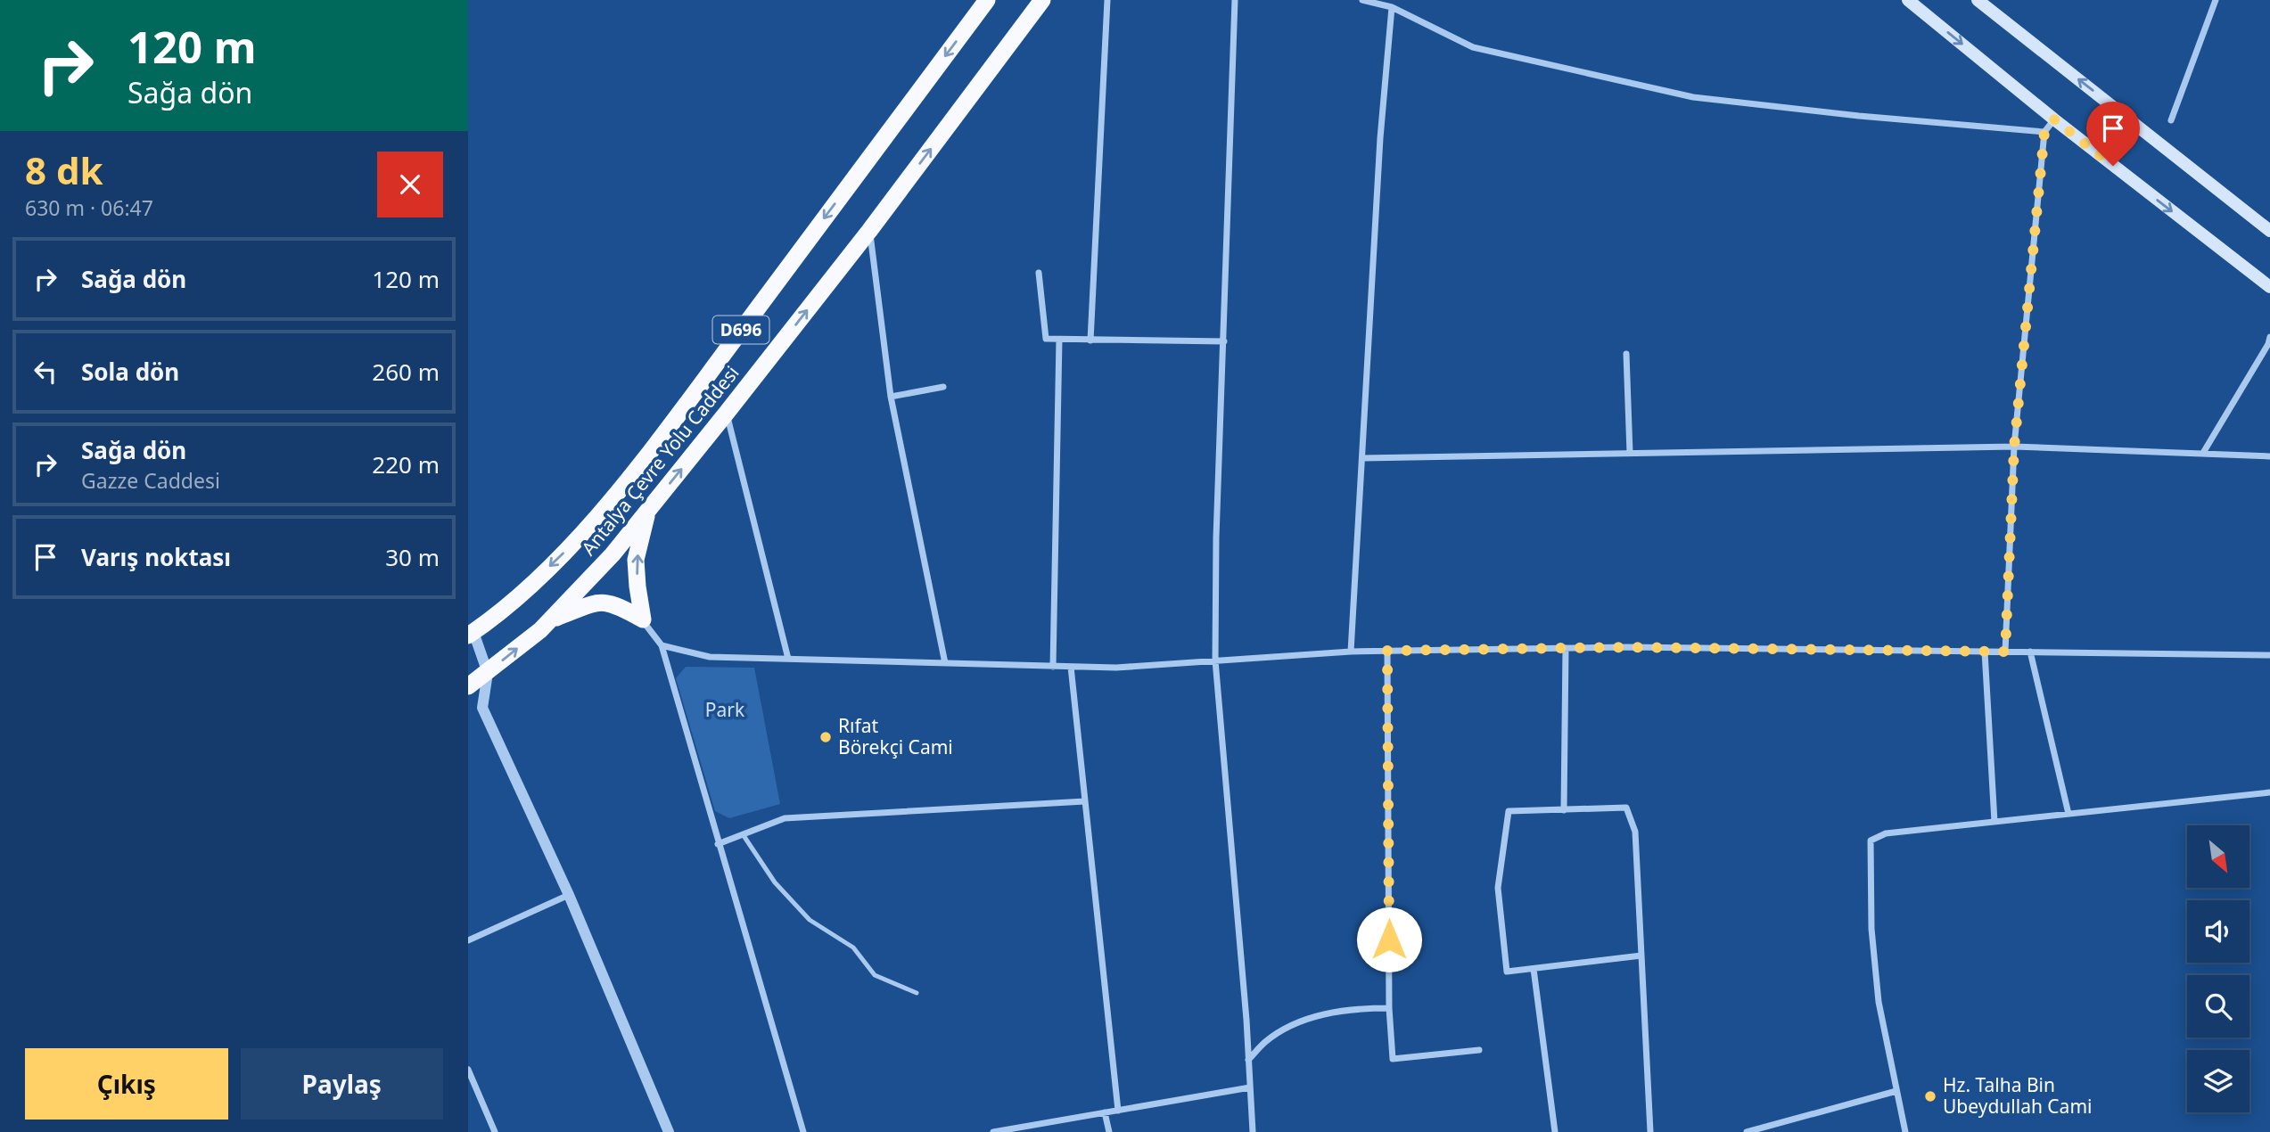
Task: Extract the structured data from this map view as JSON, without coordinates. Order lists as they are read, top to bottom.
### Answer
{
  "streets": {
    "highway": ["D696", "Antalya Çevre Yolu Caddesi"]
  },
  "parks": ["Park"],
  "places": ["Rıfat Börekçi Cami", "Hz. Talha Bin Ubeydullah Cami"],
  "north": "bottom right",
  "page": {
    "turn": ["120 m", "Sağa dön"],
    "heading": ["8 dk", "630 m · 06:47"],
    "list": [
      {
        "name": "Sağa dön",
        "value": "120 m"
      },
      {
        "name": "Sola dön",
        "value": "260 m"
      },
      {
        "name": "Sağa dön",
        "note": "Gazze Caddesi",
        "value": "220 m"
      },
      {
        "name": "Varış noktası",
        "value": "30 m"
      }
    ],
    "buttons": ["Çıkış", "Paylaş"]
  }
}
